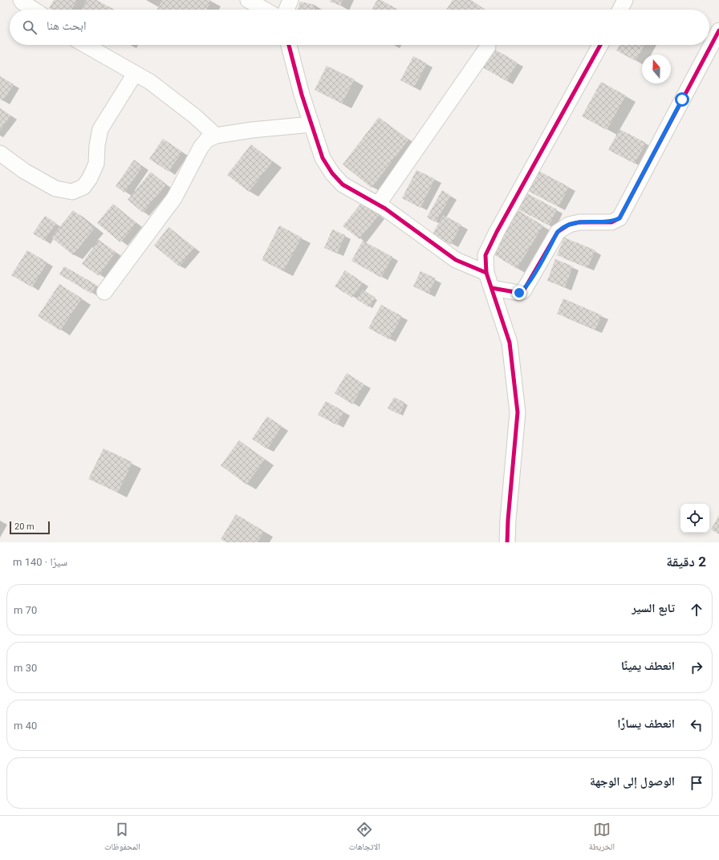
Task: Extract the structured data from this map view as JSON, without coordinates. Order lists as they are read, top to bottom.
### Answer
{
  "scale_bar": "20 m",
  "north": "top",
  "page": {
    "search": "ابحث هنا",
    "scale": "20 m",
    "heading": ["2 دقيقة", "سيرًا · 140 m"],
    "list": [
      ["تابع السير", "70 m"],
      ["انعطف يمينًا", "30 m"],
      ["انعطف يسارًا", "40 m"],
      "الوصول إلى الوجهة"
    ],
    "nav": ["الخريطة", "الاتجاهات", "المحفوظات"]
  }
}
